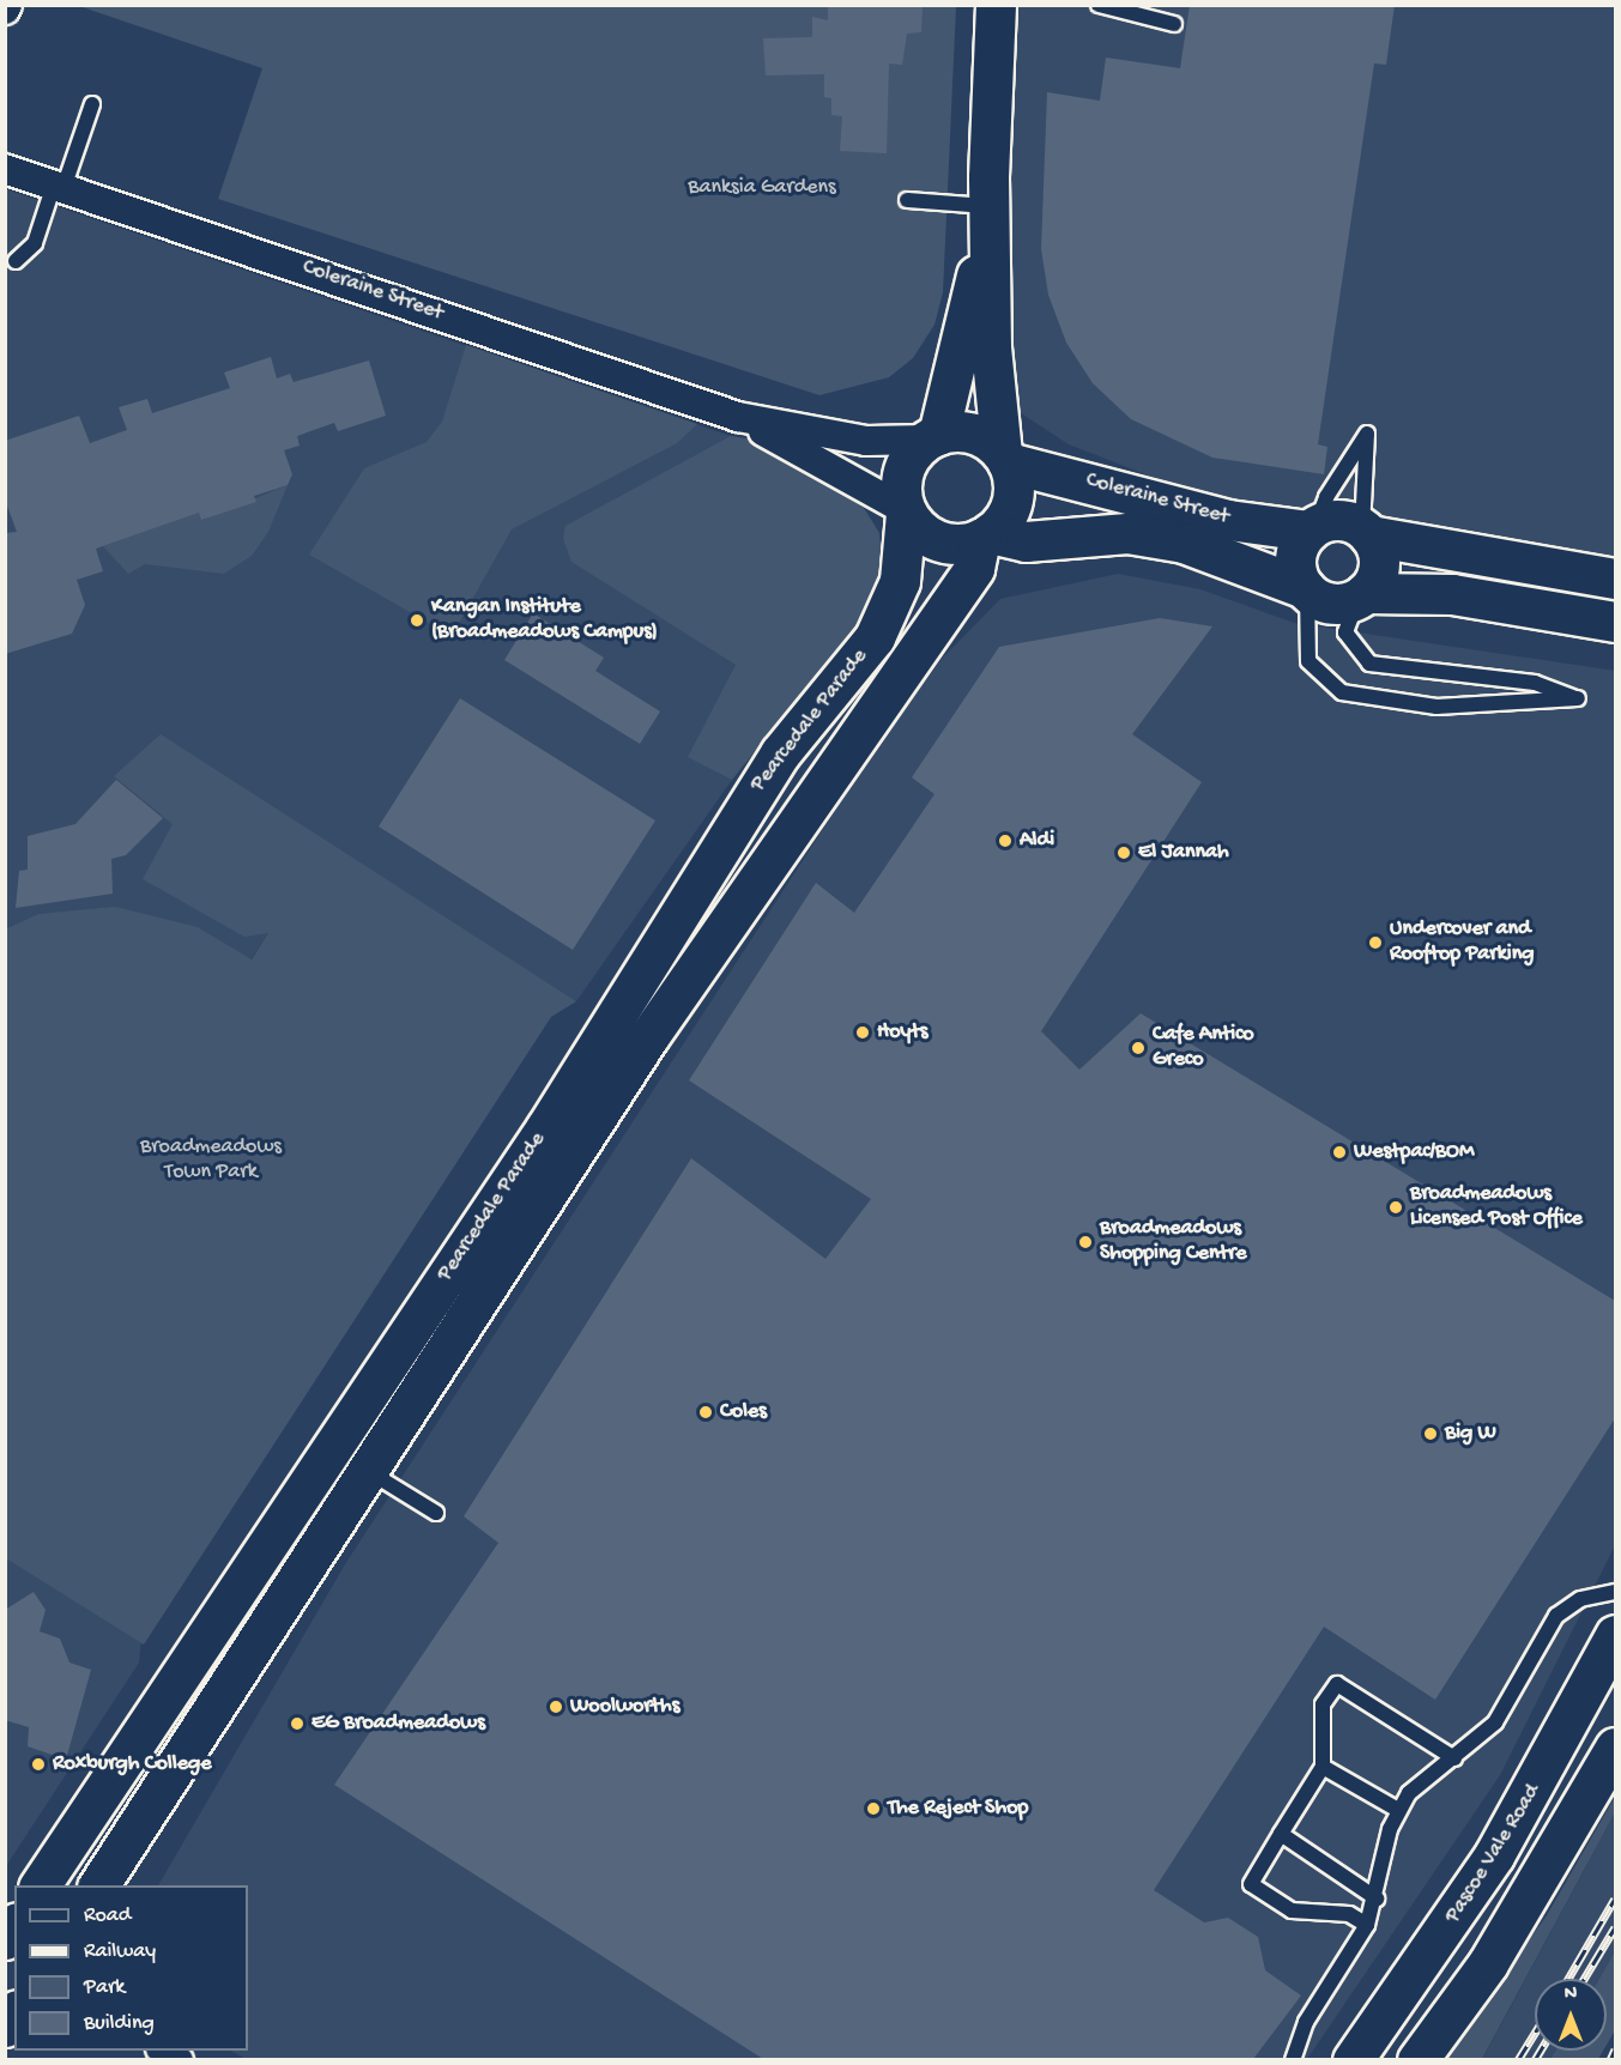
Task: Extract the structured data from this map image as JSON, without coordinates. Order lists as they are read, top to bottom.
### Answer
{
  "streets": {
    "street": ["Coleraine Street", "Pearcedale Parade", "Pascoe Vale Road"]
  },
  "crossings": [
    ["Coleraine Street", "Pearcedale Parade"]
  ],
  "parks": ["Banksia Gardens", "Broadmeadows Town Park"],
  "places": [
    "Kangan Institute (Broadmeadows Campus)",
    "Aldi",
    "El Jannah",
    "Undercover and Rooftop Parking",
    "Hoyts",
    "Cafe Antico Greco",
    "Westpac/BOM",
    "Broadmeadows Licensed Post Office",
    "Broadmeadows Shopping Centre",
    "Coles",
    "Big W",
    "Woolworths",
    "EG Broadmeadows",
    "Roxburgh College",
    "The Reject Shop"
  ],
  "legend": [
    "Road",
    "Railway",
    "Park",
    "Building"
  ],
  "north": "top"
}
